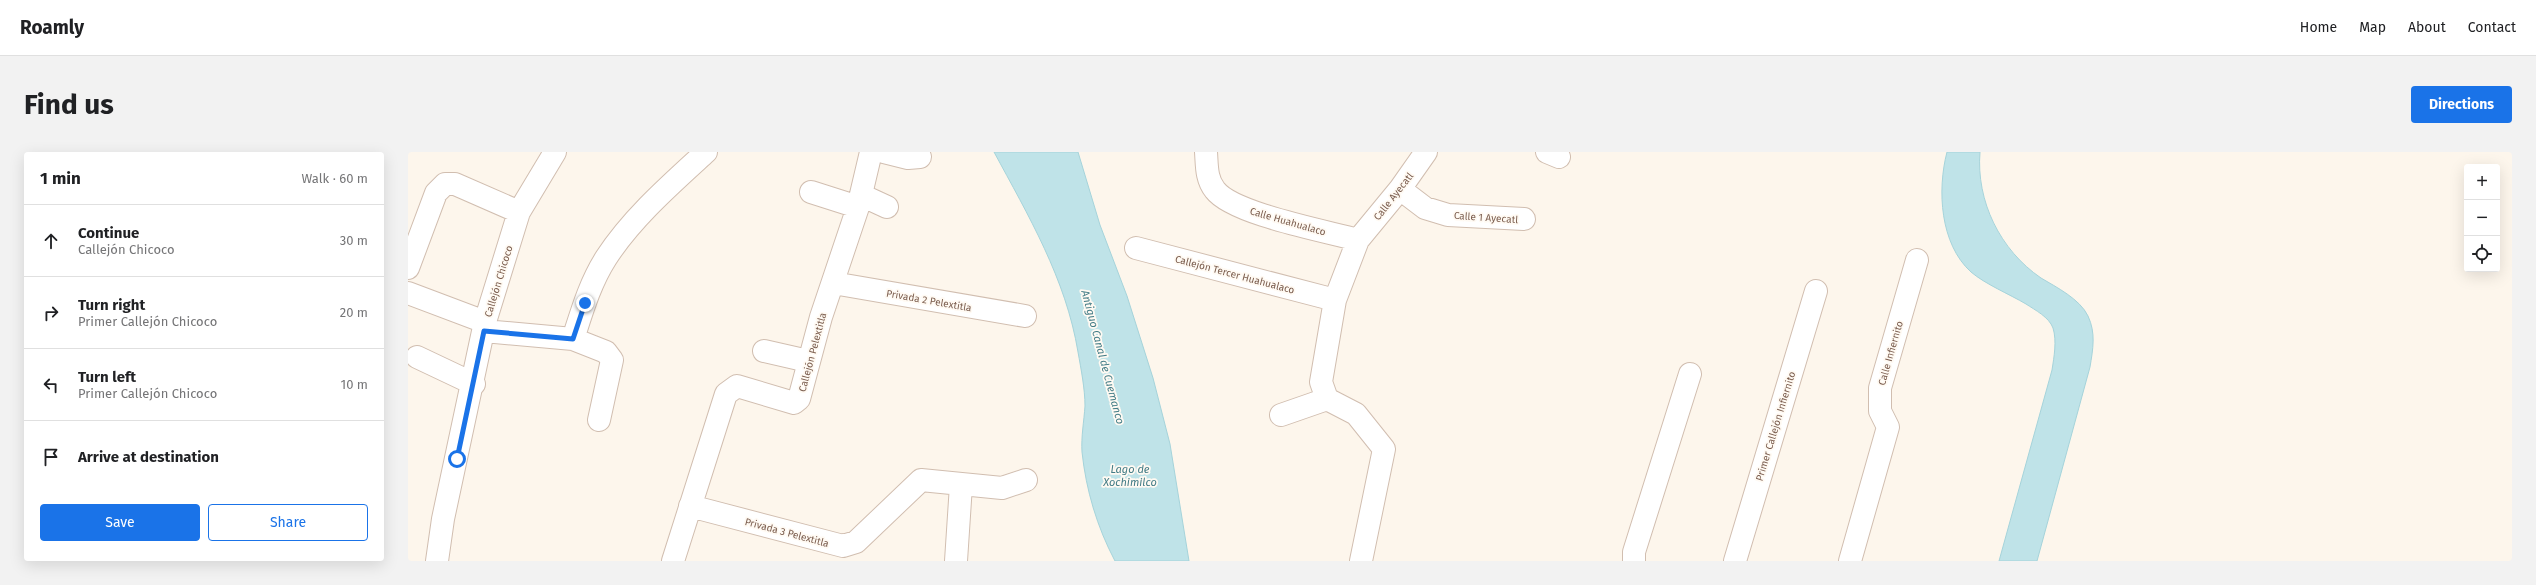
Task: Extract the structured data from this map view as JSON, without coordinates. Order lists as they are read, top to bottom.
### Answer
{
  "streets": {
    "street": [
      "Calle Ayecatl",
      "Calle 1 Ayecatl",
      "Calle Huahualaco",
      "Callejón Tercer Huahualaco",
      "Callejón Chicoco",
      "Privada 2 Pelextitla",
      "Callejón Pelextitla",
      "Calle Infiernito",
      "Primer Callejón Infiernito",
      "Privada 3 Pelextitla"
    ]
  },
  "crossings": [
    ["Calle Ayecatl", "Calle 1 Ayecatl"],
    ["Calle Ayecatl", "Calle Huahualaco"],
    ["Calle Ayecatl", "Callejón Tercer Huahualaco"],
    ["Privada 2 Pelextitla", "Callejón Pelextitla"],
    ["Callejón Pelextitla", "Privada 3 Pelextitla"]
  ],
  "water": ["Antiguo Canal de Cuemanco", "Lago de Xochimilco"],
  "page": {
    "header": "Roamly",
    "nav": [
      "Home",
      "Map",
      "About",
      "Contact"
    ],
    "buttons": [
      "Directions",
      ["Save", "Share"]
    ],
    "title": "Find us",
    "heading": ["1 min", "Walk · 60 m"],
    "map_buttons": ["+", "−"],
    "list": [
      ["Continue", "Callejón Chicoco", "30 m"],
      ["Turn right", "Primer Callejón Chicoco", "20 m"],
      ["Turn left", "Primer Callejón Chicoco", "10 m"],
      "Arrive at destination"
    ]
  }
}
